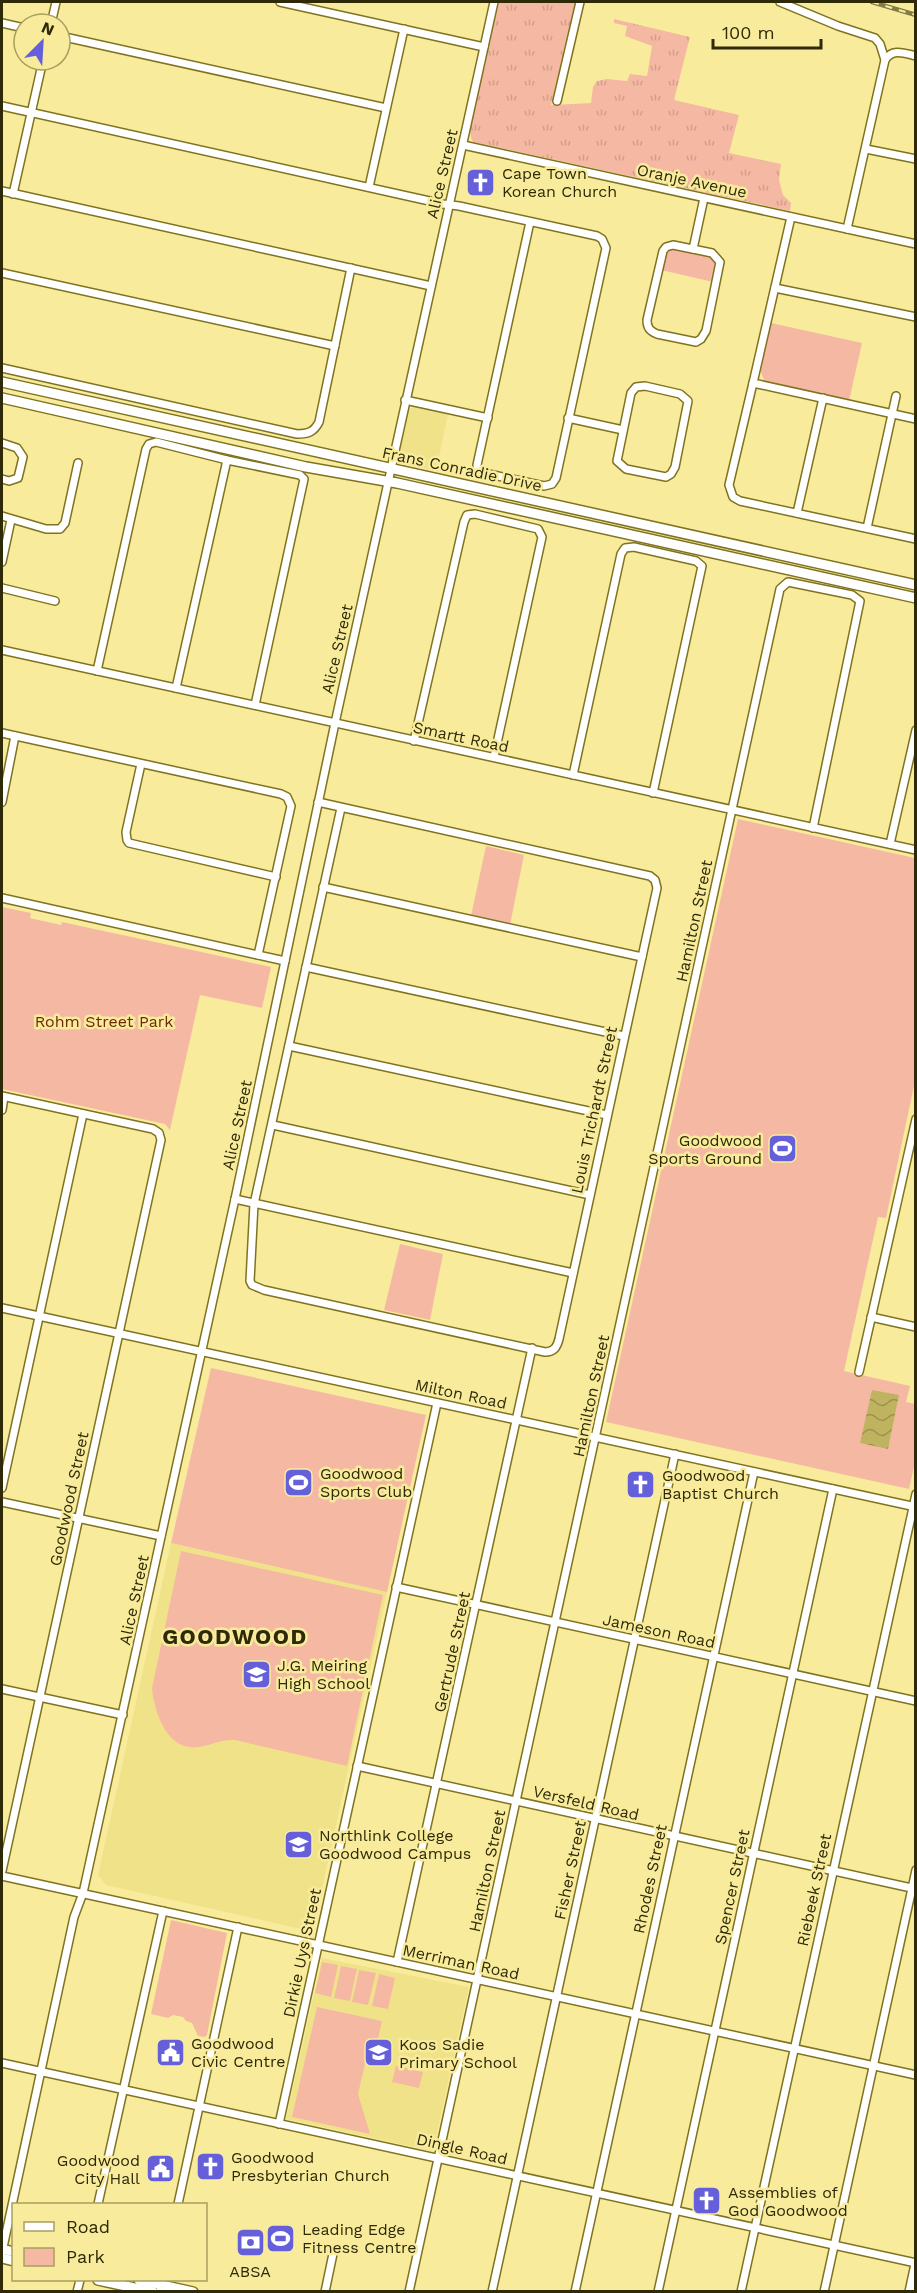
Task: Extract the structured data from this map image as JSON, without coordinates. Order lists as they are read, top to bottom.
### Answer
{
  "streets": {
    "main road": ["Frans Conradie Drive"],
    "street": [
      "Alice Street",
      "Oranje Avenue",
      "Smartt Road",
      "Hamilton Street",
      "Louis Trichardt Street",
      "Milton Road",
      "Goodwood Street",
      "Jameson Road",
      "Gertrude Street",
      "Versfeld Road",
      "Fisher Street",
      "Rhodes Street",
      "Spencer Street",
      "Riebeek Street",
      "Dirkie Uys Street",
      "Merriman Road",
      "Dingle Road"
    ]
  },
  "crossings": [
    ["Alice Street", "Oranje Avenue"],
    ["Alice Street", "Frans Conradie Drive"],
    ["Alice Street", "Smartt Road"],
    ["Alice Street", "Louis Trichardt Street"],
    ["Alice Street", "Milton Road"],
    ["Alice Street", "Gertrude Street"],
    ["Alice Street", "Merriman Road"],
    ["Alice Street", "Dingle Road"],
    ["Smartt Road", "Hamilton Street"],
    ["Hamilton Street", "Milton Road"],
    ["Hamilton Street", "Jameson Road"],
    ["Hamilton Street", "Versfeld Road"],
    ["Hamilton Street", "Merriman Road"],
    ["Hamilton Street", "Dingle Road"],
    ["Milton Road", "Goodwood Street"],
    ["Milton Road", "Gertrude Street"],
    ["Milton Road", "Fisher Street"],
    ["Milton Road", "Rhodes Street"],
    ["Milton Road", "Spencer Street"],
    ["Milton Road", "Riebeek Street"],
    ["Milton Road", "Dirkie Uys Street"],
    ["Jameson Road", "Gertrude Street"],
    ["Jameson Road", "Fisher Street"],
    ["Jameson Road", "Rhodes Street"],
    ["Jameson Road", "Spencer Street"],
    ["Jameson Road", "Riebeek Street"],
    ["Jameson Road", "Dirkie Uys Street"],
    ["Gertrude Street", "Versfeld Road"],
    ["Gertrude Street", "Merriman Road"],
    ["Versfeld Road", "Fisher Street"],
    ["Versfeld Road", "Rhodes Street"],
    ["Versfeld Road", "Spencer Street"],
    ["Versfeld Road", "Riebeek Street"],
    ["Versfeld Road", "Dirkie Uys Street"],
    ["Fisher Street", "Merriman Road"],
    ["Fisher Street", "Dingle Road"],
    ["Rhodes Street", "Merriman Road"],
    ["Rhodes Street", "Dingle Road"],
    ["Spencer Street", "Merriman Road"],
    ["Spencer Street", "Dingle Road"],
    ["Riebeek Street", "Merriman Road"],
    ["Riebeek Street", "Dingle Road"],
    ["Dirkie Uys Street", "Merriman Road"],
    ["Dirkie Uys Street", "Dingle Road"]
  ],
  "districts": ["GOODWOOD"],
  "parks": ["Rohm Street Park"],
  "places": {
    "church": [
      "Cape Town Korean Church",
      "Goodwood Baptist Church",
      "Goodwood Presbyterian Church",
      "Assemblies of God Goodwood"
    ],
    "sports": ["Goodwood Sports Ground", "Goodwood Sports Club", "Leading Edge Fitness Centre"],
    "school or university": ["J.G. Meiring High School", "Northlink College Goodwood Campus", "Koos Sadie Primary School"],
    "public building": ["Goodwood Civic Centre", "Goodwood City Hall"],
    "bank": ["ABSA"]
  },
  "legend": ["Road", "Park"],
  "scale_bar": "100 m",
  "north": "top right"
}
